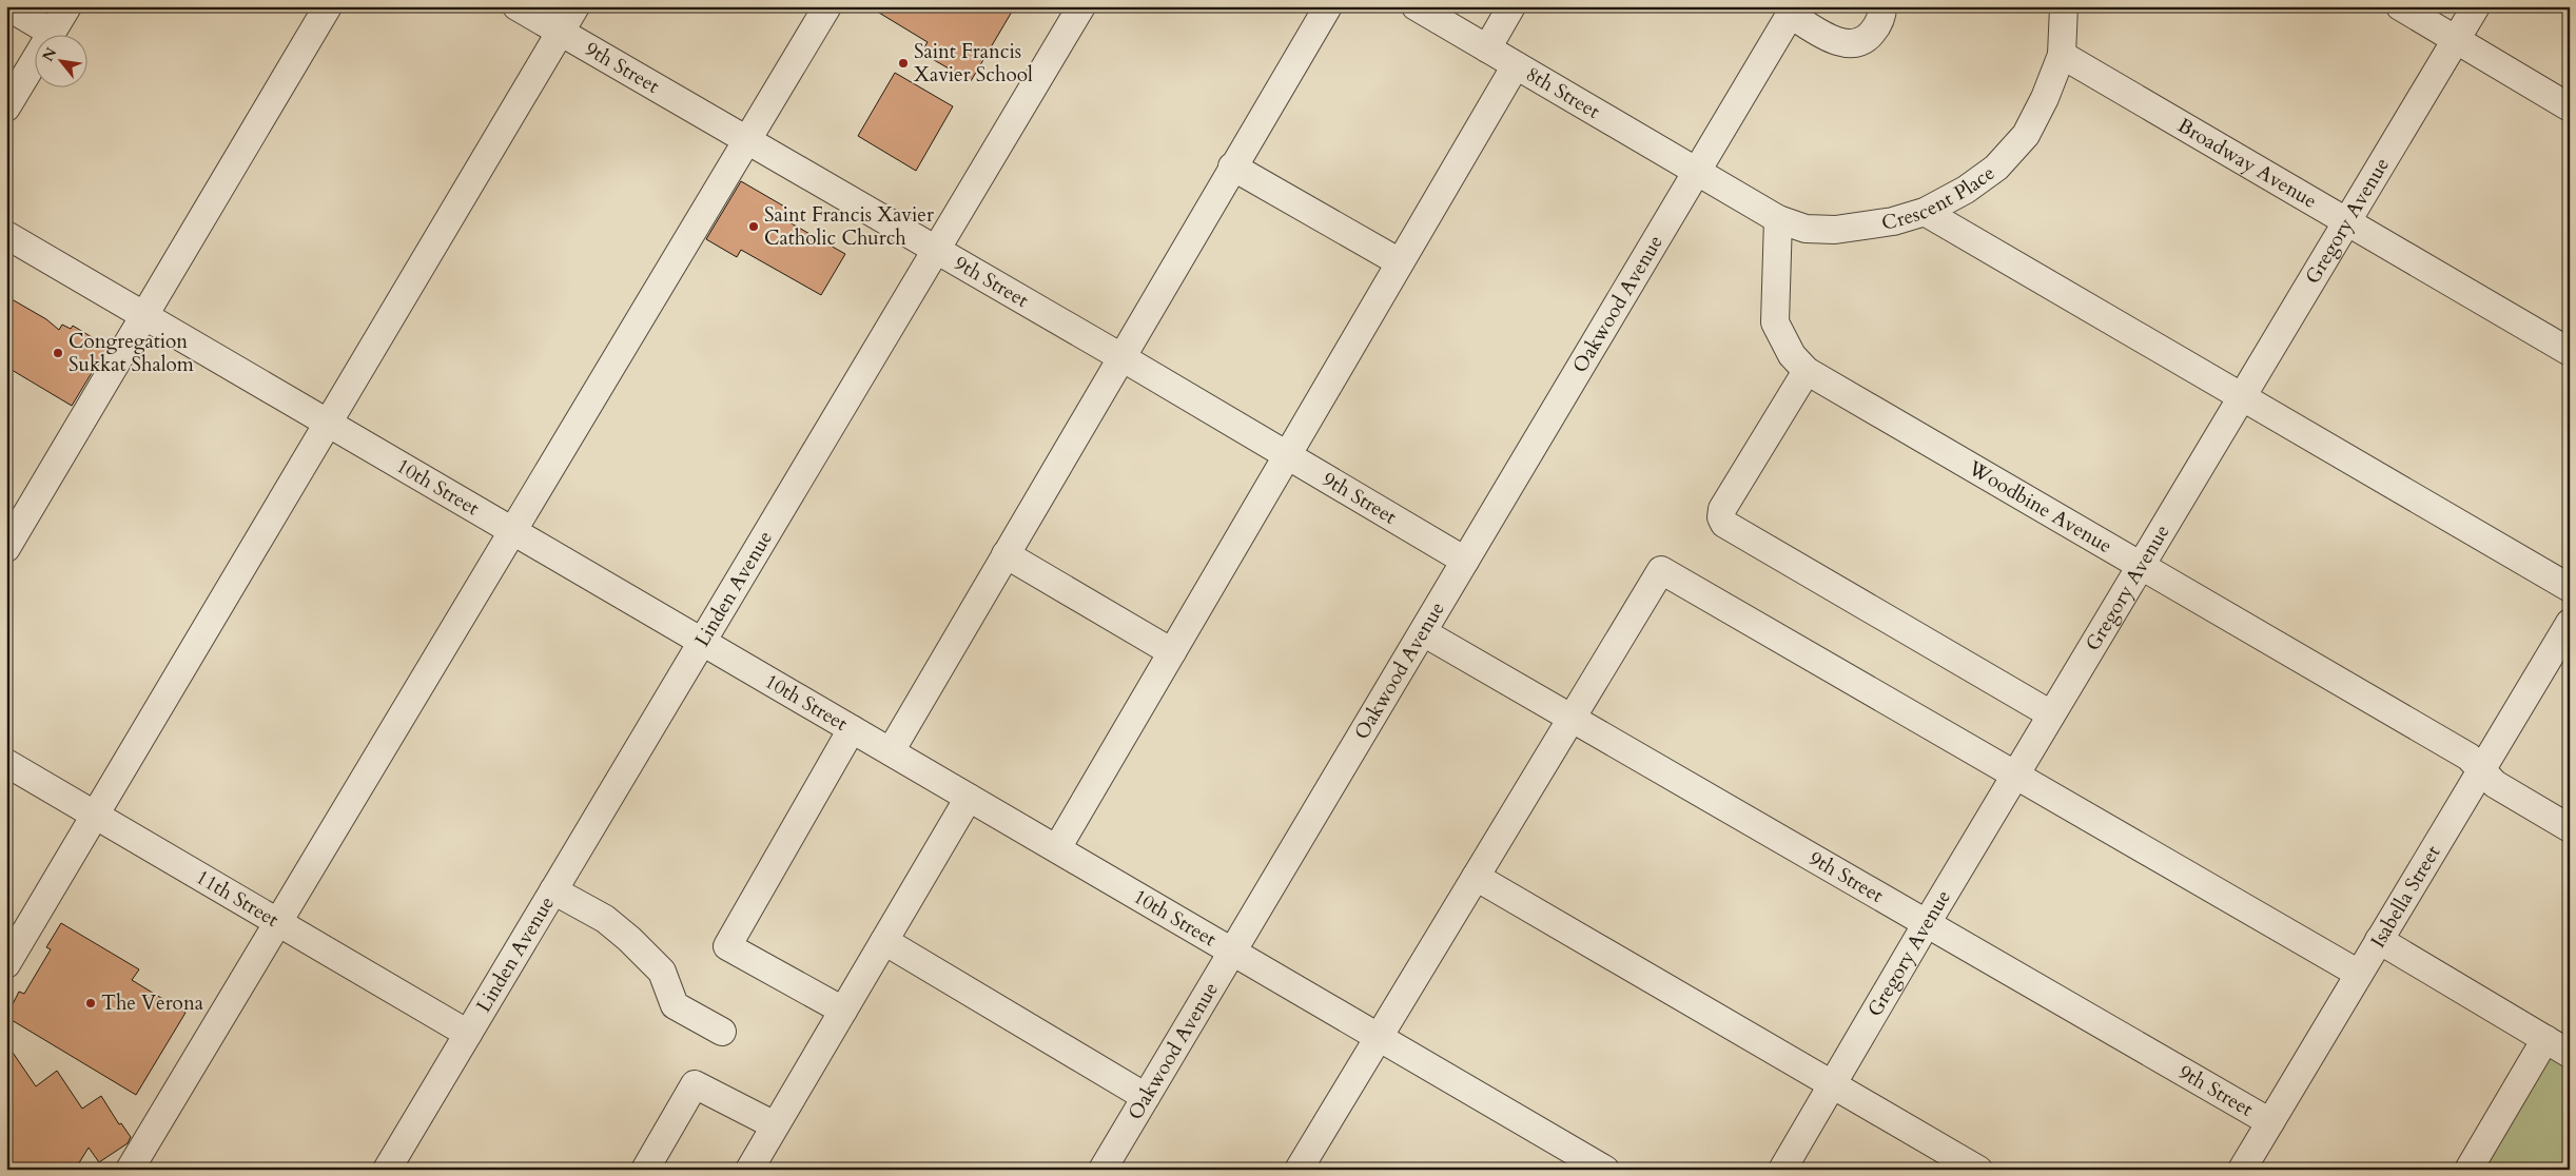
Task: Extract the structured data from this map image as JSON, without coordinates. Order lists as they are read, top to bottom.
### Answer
{
  "streets": {
    "street": [
      "9th Street",
      "8th Street",
      "Broadway Avenue",
      "Crescent Place",
      "Gregory Avenue",
      "Oakwood Avenue",
      "10th Street",
      "Woodbine Avenue",
      "Linden Avenue",
      "Isabella Street",
      "11th Street"
    ]
  },
  "crossings": [
    ["9th Street", "Gregory Avenue"],
    ["9th Street", "Oakwood Avenue"],
    ["9th Street", "Linden Avenue"],
    ["9th Street", "Isabella Street"],
    ["8th Street", "Crescent Place"],
    ["8th Street", "Oakwood Avenue"],
    ["Broadway Avenue", "Crescent Place"],
    ["Broadway Avenue", "Gregory Avenue"],
    ["Crescent Place", "Oakwood Avenue"],
    ["Crescent Place", "Woodbine Avenue"],
    ["Gregory Avenue", "Woodbine Avenue"],
    ["Oakwood Avenue", "10th Street"],
    ["10th Street", "Linden Avenue"],
    ["Woodbine Avenue", "Isabella Street"],
    ["Linden Avenue", "11th Street"]
  ],
  "places": [
    "Saint Francis Xavier School",
    "Saint Francis Xavier Catholic Church",
    "Congregation Sukkat Shalom",
    "The Verona"
  ],
  "north": "top left"
}
